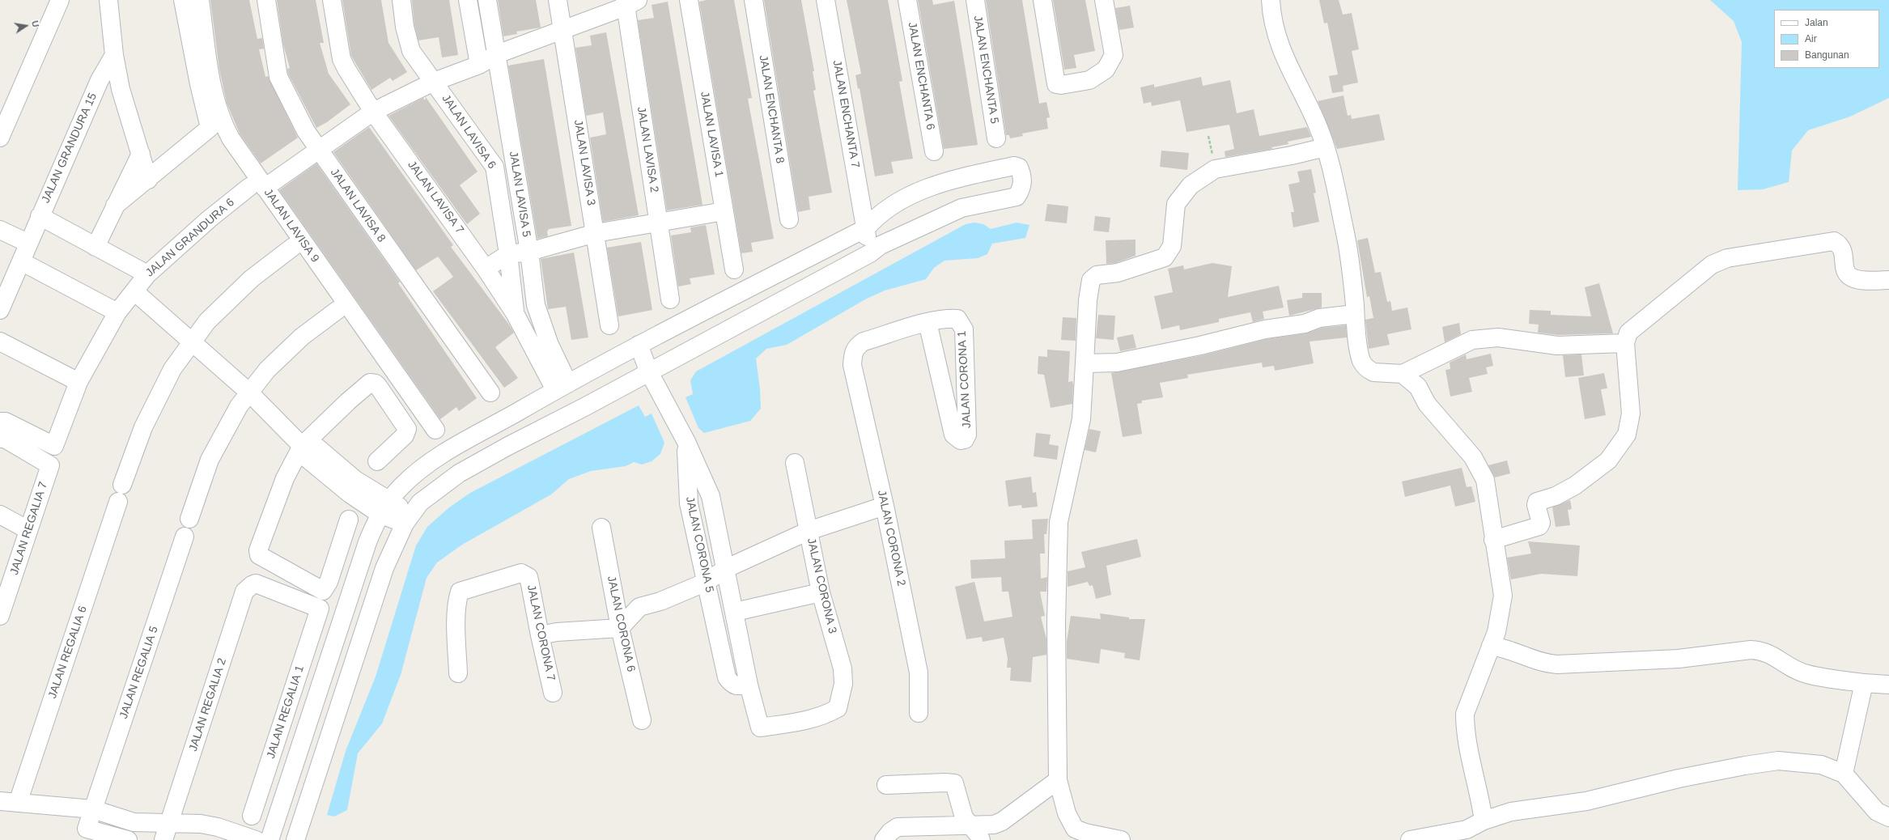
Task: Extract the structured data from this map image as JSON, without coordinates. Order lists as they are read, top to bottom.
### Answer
{
  "streets": {
    "street": [
      "JALAN ENCHANTA 5",
      "JALAN ENCHANTA 6",
      "JALAN ENCHANTA 8",
      "JALAN ENCHANTA 7",
      "JALAN LAVISA 6",
      "JALAN LAVISA 1",
      "JALAN GRANDURA 15",
      "JALAN LAVISA 2",
      "JALAN LAVISA 3",
      "JALAN LAVISA 5",
      "JALAN LAVISA 7",
      "JALAN LAVISA 8",
      "JALAN LAVISA 9",
      "JALAN GRANDURA 6",
      "JALAN CORONA 1",
      "JALAN REGALIA 7",
      "JALAN CORONA 2",
      "JALAN CORONA 5",
      "JALAN CORONA 3",
      "JALAN CORONA 6",
      "JALAN CORONA 7",
      "JALAN REGALIA 6",
      "JALAN REGALIA 5",
      "JALAN REGALIA 2",
      "JALAN REGALIA 1"
    ]
  },
  "crossings": [
    ["JALAN LAVISA 6", "JALAN LAVISA 7"],
    ["JALAN LAVISA 6", "JALAN GRANDURA 6"],
    ["JALAN LAVISA 2", "JALAN GRANDURA 6"],
    ["JALAN LAVISA 3", "JALAN GRANDURA 6"],
    ["JALAN LAVISA 5", "JALAN LAVISA 7"],
    ["JALAN LAVISA 5", "JALAN GRANDURA 6"],
    ["JALAN LAVISA 7", "JALAN GRANDURA 6"],
    ["JALAN LAVISA 8", "JALAN GRANDURA 6"],
    ["JALAN LAVISA 9", "JALAN GRANDURA 6"],
    ["JALAN CORONA 1", "JALAN CORONA 2"],
    ["JALAN CORONA 5", "JALAN CORONA 3"],
    ["JALAN REGALIA 2", "JALAN REGALIA 1"]
  ],
  "legend": ["Jalan", "Air", "Bangunan"],
  "north": "right"
}
